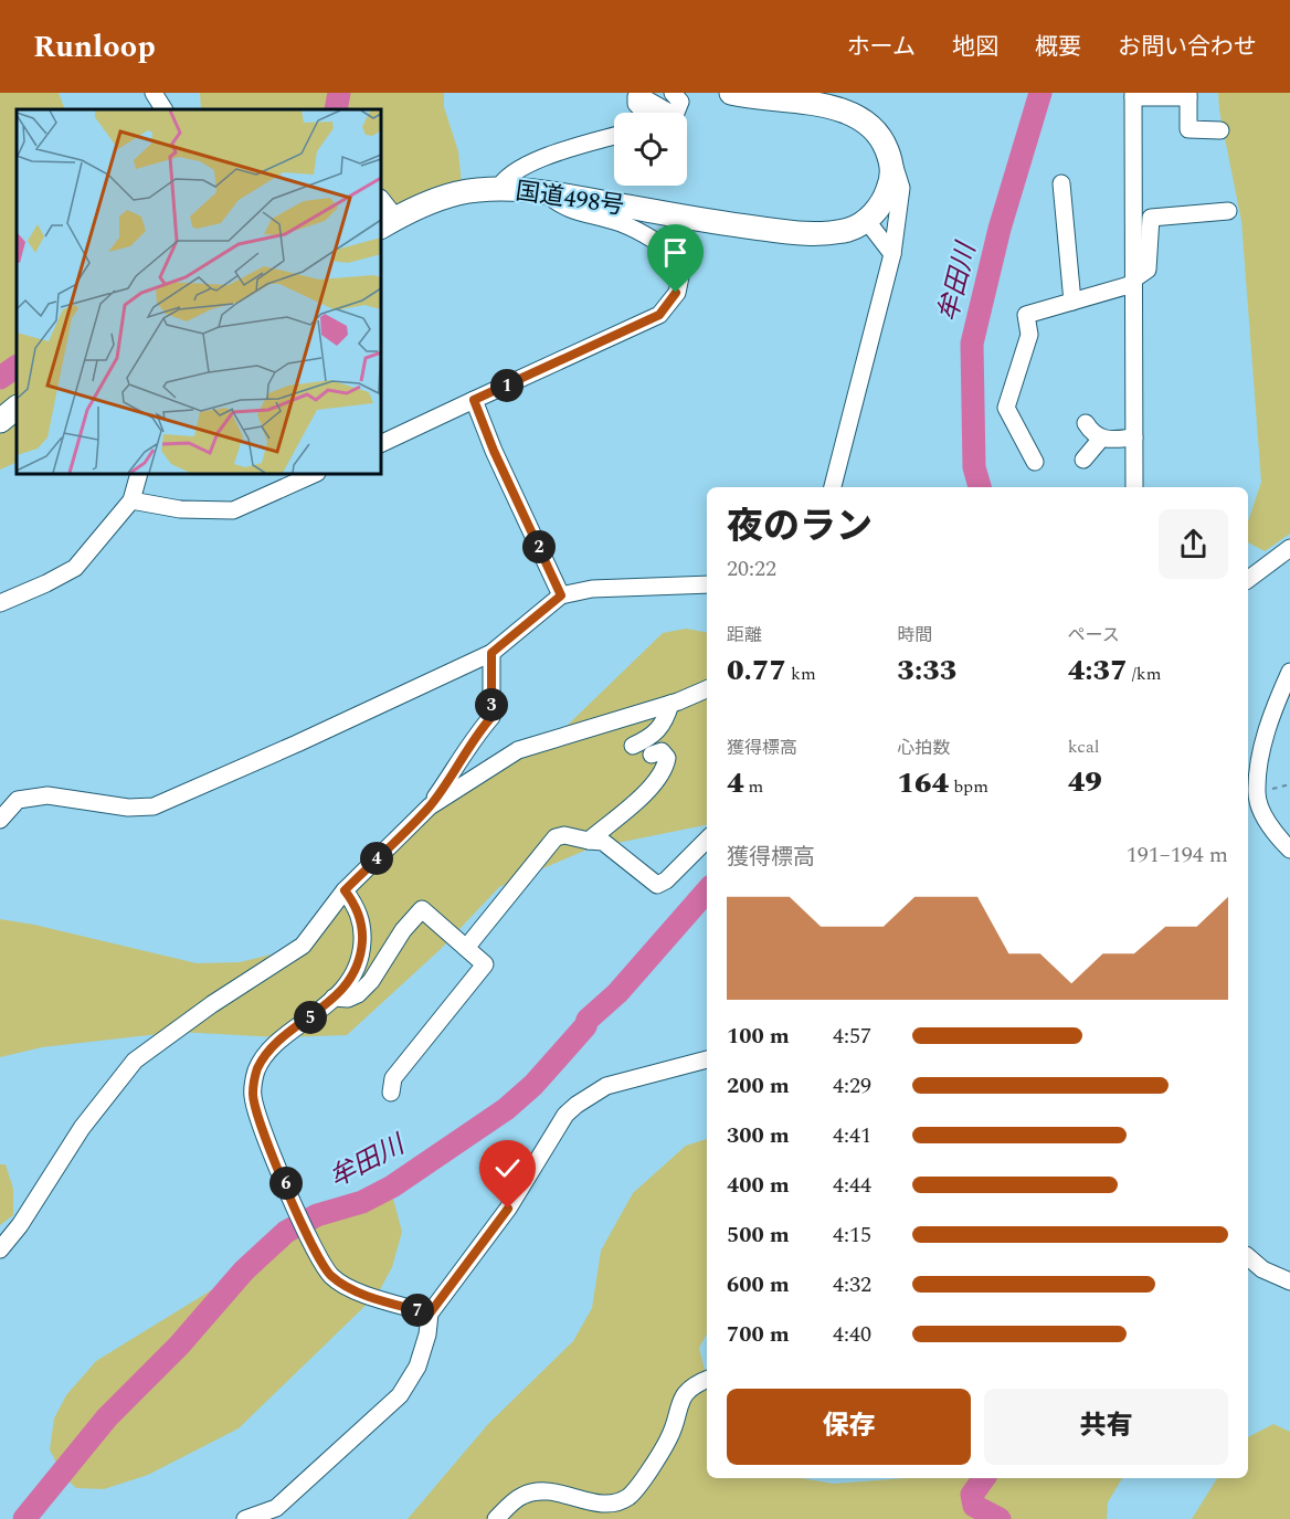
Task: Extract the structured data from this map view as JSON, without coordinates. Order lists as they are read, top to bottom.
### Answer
{
  "streets": {
    "highway": ["国道498号"]
  },
  "water": ["牟田川"],
  "page": {
    "header": "Runloop",
    "nav": [
      "ホーム",
      "地図",
      "概要",
      "お問い合わせ"
    ],
    "pins": [
      "1",
      "2",
      "3",
      "4",
      "5",
      "6",
      "7"
    ],
    "heading": ["夜のラン", "20:22"],
    "stats": [
      ["距離", "0.77 km"],
      ["時間", "3:33"],
      ["ペース", "4:37 /km"],
      ["獲得標高", "4 m"],
      ["心拍数", "164 bpm"],
      ["kcal", "49"]
    ],
    "chart": ["獲得標高", "191–194 m"],
    "list": [
      {
        "name": "100 m",
        "note": "4:57"
      },
      {
        "name": "200 m",
        "note": "4:29"
      },
      {
        "name": "300 m",
        "note": "4:41"
      },
      {
        "name": "400 m",
        "note": "4:44"
      },
      {
        "name": "500 m",
        "note": "4:15"
      },
      {
        "name": "600 m",
        "note": "4:32"
      },
      {
        "name": "700 m",
        "note": "4:40"
      }
    ],
    "buttons": ["保存", "共有"]
  }
}
